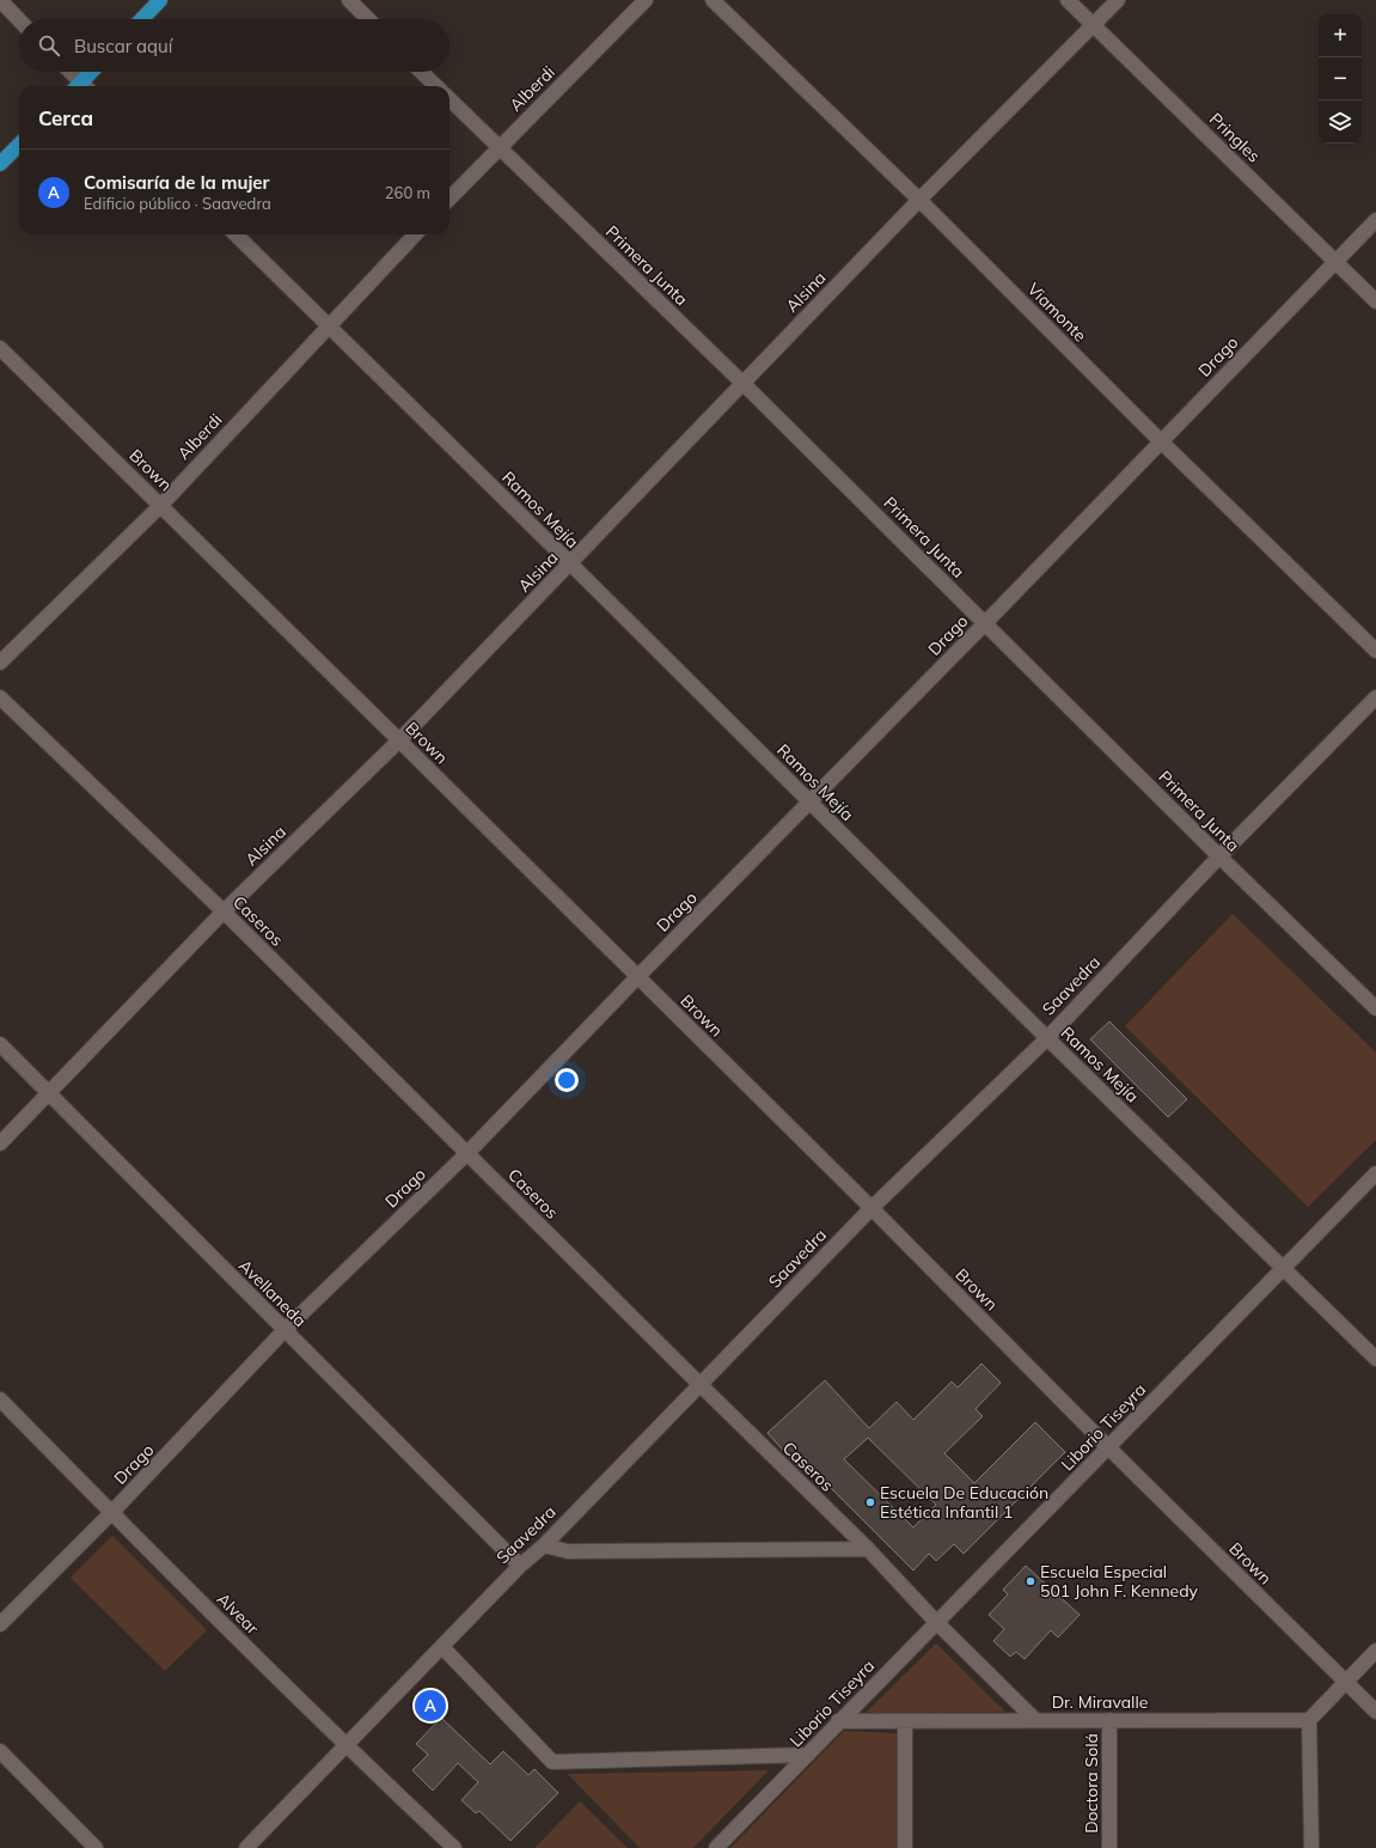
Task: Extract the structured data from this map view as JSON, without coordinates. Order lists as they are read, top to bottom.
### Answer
{
  "streets": {
    "street": [
      "Alberdi",
      "Pringles",
      "Primera Junta",
      "Alsina",
      "Viamonte",
      "Drago",
      "Brown",
      "Ramos Mejía",
      "Caseros",
      "Saavedra",
      "Avellaneda",
      "Liborio Tiseyra",
      "Alvear",
      "Dr. Miravalle",
      "Doctora Solá"
    ]
  },
  "crossings": [
    ["Alberdi", "Primera Junta"],
    ["Alberdi", "Brown"],
    ["Alberdi", "Ramos Mejía"],
    ["Pringles", "Alsina"],
    ["Pringles", "Drago"],
    ["Primera Junta", "Alsina"],
    ["Primera Junta", "Drago"],
    ["Primera Junta", "Saavedra"],
    ["Alsina", "Viamonte"],
    ["Alsina", "Brown"],
    ["Alsina", "Ramos Mejía"],
    ["Alsina", "Caseros"],
    ["Alsina", "Avellaneda"],
    ["Viamonte", "Drago"],
    ["Drago", "Brown"],
    ["Drago", "Ramos Mejía"],
    ["Drago", "Caseros"],
    ["Drago", "Avellaneda"],
    ["Drago", "Alvear"],
    ["Brown", "Saavedra"],
    ["Brown", "Liborio Tiseyra"],
    ["Ramos Mejía", "Saavedra"],
    ["Ramos Mejía", "Liborio Tiseyra"],
    ["Caseros", "Saavedra"],
    ["Caseros", "Liborio Tiseyra"],
    ["Caseros", "Dr. Miravalle"],
    ["Saavedra", "Avellaneda"],
    ["Saavedra", "Alvear"],
    ["Liborio Tiseyra", "Dr. Miravalle"],
    ["Dr. Miravalle", "Doctora Solá"]
  ],
  "places": ["Escuela De Educación Estética Infantil 1", "Escuela Especial 501 John F. Kennedy"],
  "page": {
    "map_buttons": ["+", "−"],
    "search": "Buscar aquí",
    "heading": "Cerca",
    "list": [
      {
        "mark": "A",
        "name": "Comisaría de la mujer",
        "note": "Edificio público · Saavedra",
        "value": "260 m"
      }
    ],
    "pins": "A"
  }
}
